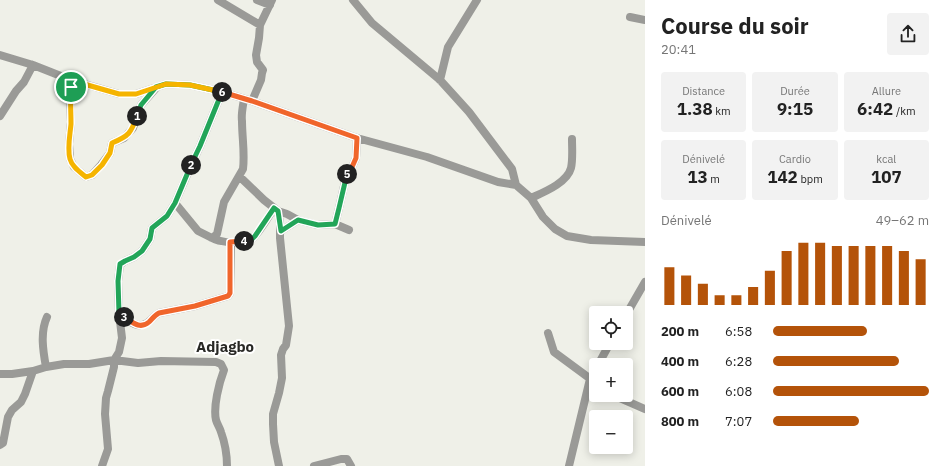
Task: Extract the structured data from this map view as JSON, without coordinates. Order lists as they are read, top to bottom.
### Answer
{
  "districts": ["Adjagbo"],
  "page": {
    "heading": ["Course du soir", "20:41"],
    "stats": [
      ["Distance", "1.38 km"],
      ["Durée", "9:15"],
      ["Allure", "6:42 /km"],
      ["Dénivelé", "13 m"],
      ["Cardio", "142 bpm"],
      ["kcal", "107"]
    ],
    "pins": [
      "6",
      "1",
      "2",
      "5",
      "4",
      "3"
    ],
    "chart": ["Dénivelé", "49–62 m"],
    "map_buttons": ["+", "−"],
    "list": [
      {
        "name": "200 m",
        "note": "6:58"
      },
      {
        "name": "400 m",
        "note": "6:28"
      },
      {
        "name": "600 m",
        "note": "6:08"
      },
      {
        "name": "800 m",
        "note": "7:07"
      }
    ]
  }
}
